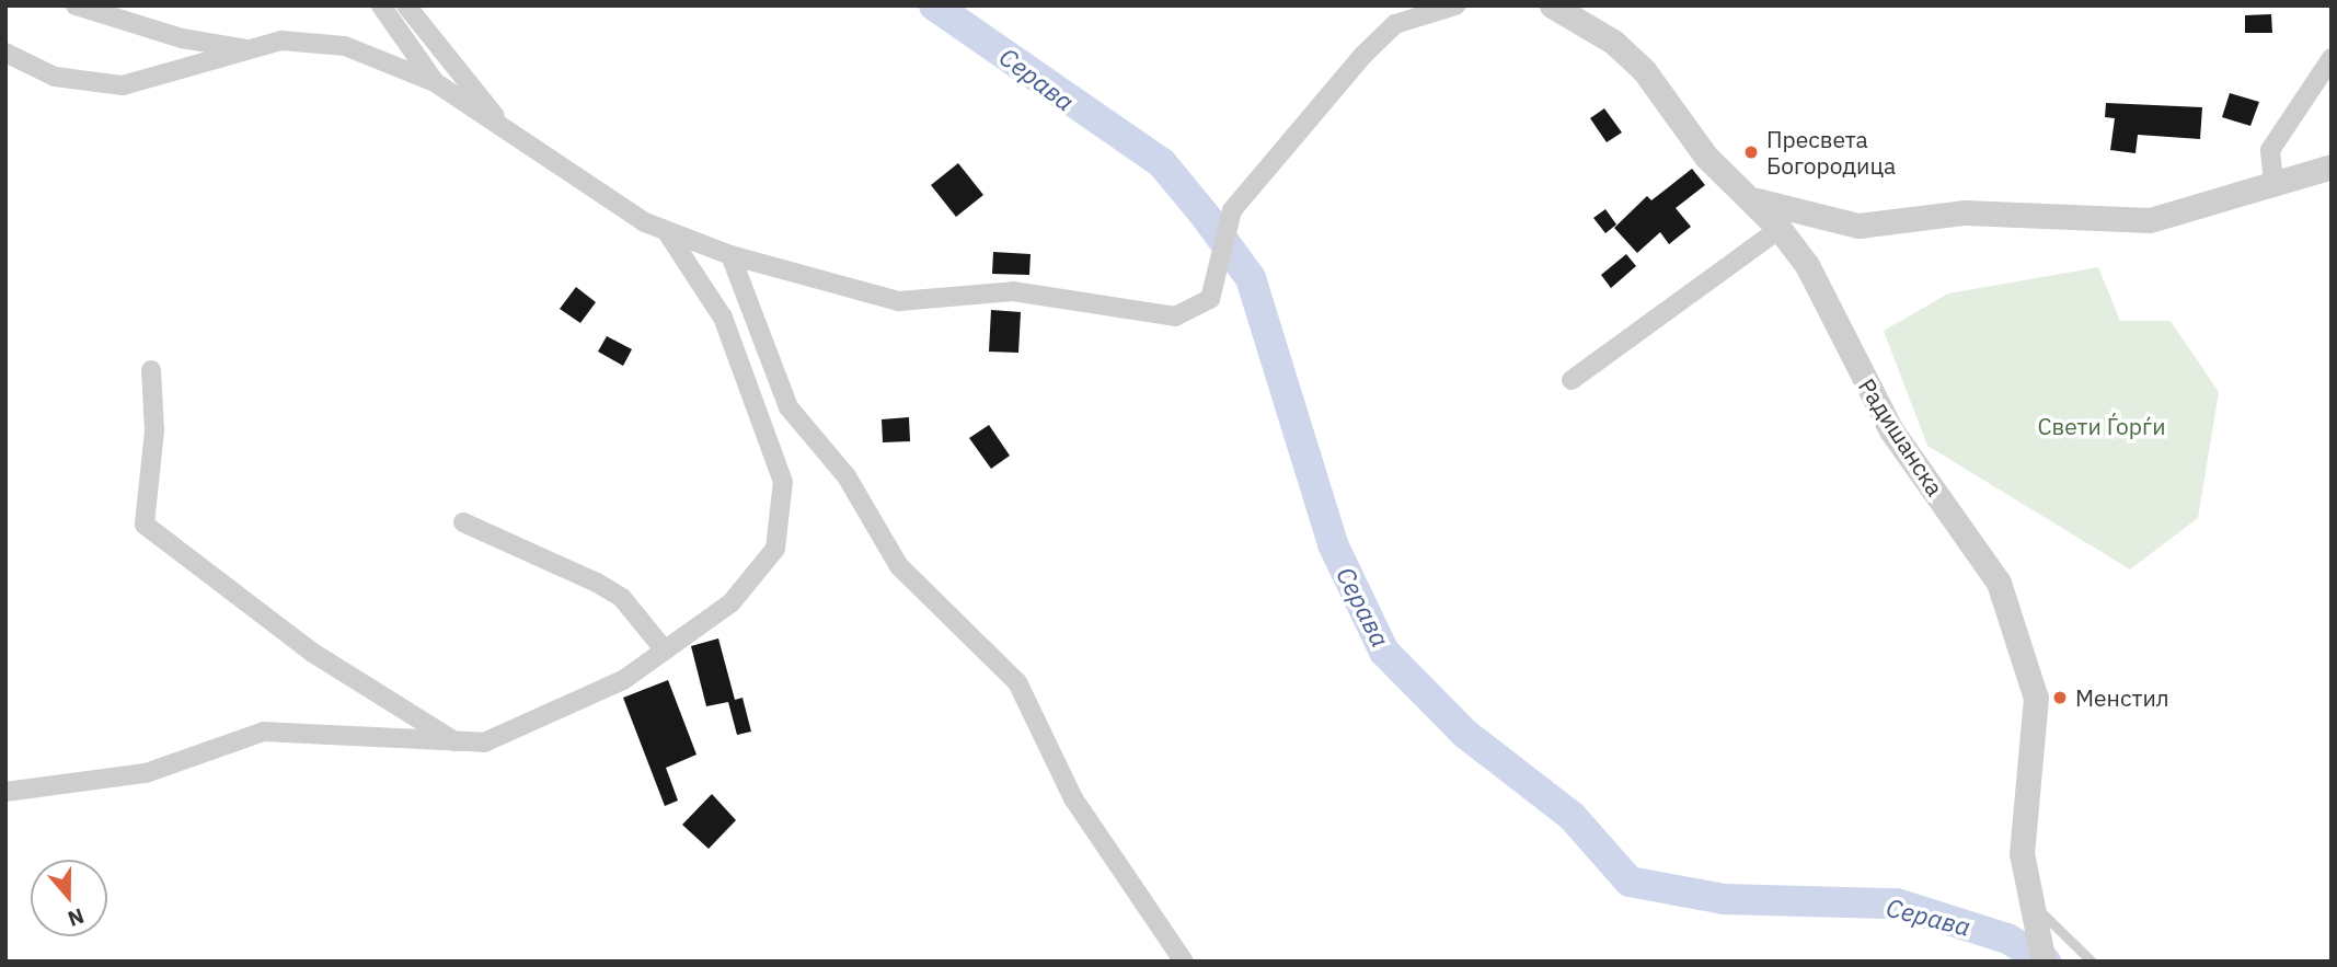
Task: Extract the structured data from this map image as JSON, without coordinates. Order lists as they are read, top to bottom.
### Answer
{
  "streets": {
    "street": ["Радишанска"]
  },
  "water": ["Серава"],
  "parks": ["Свети Ѓорѓи"],
  "places": ["Пресвета Богородица", "Менстил"],
  "north": "bottom"
}
